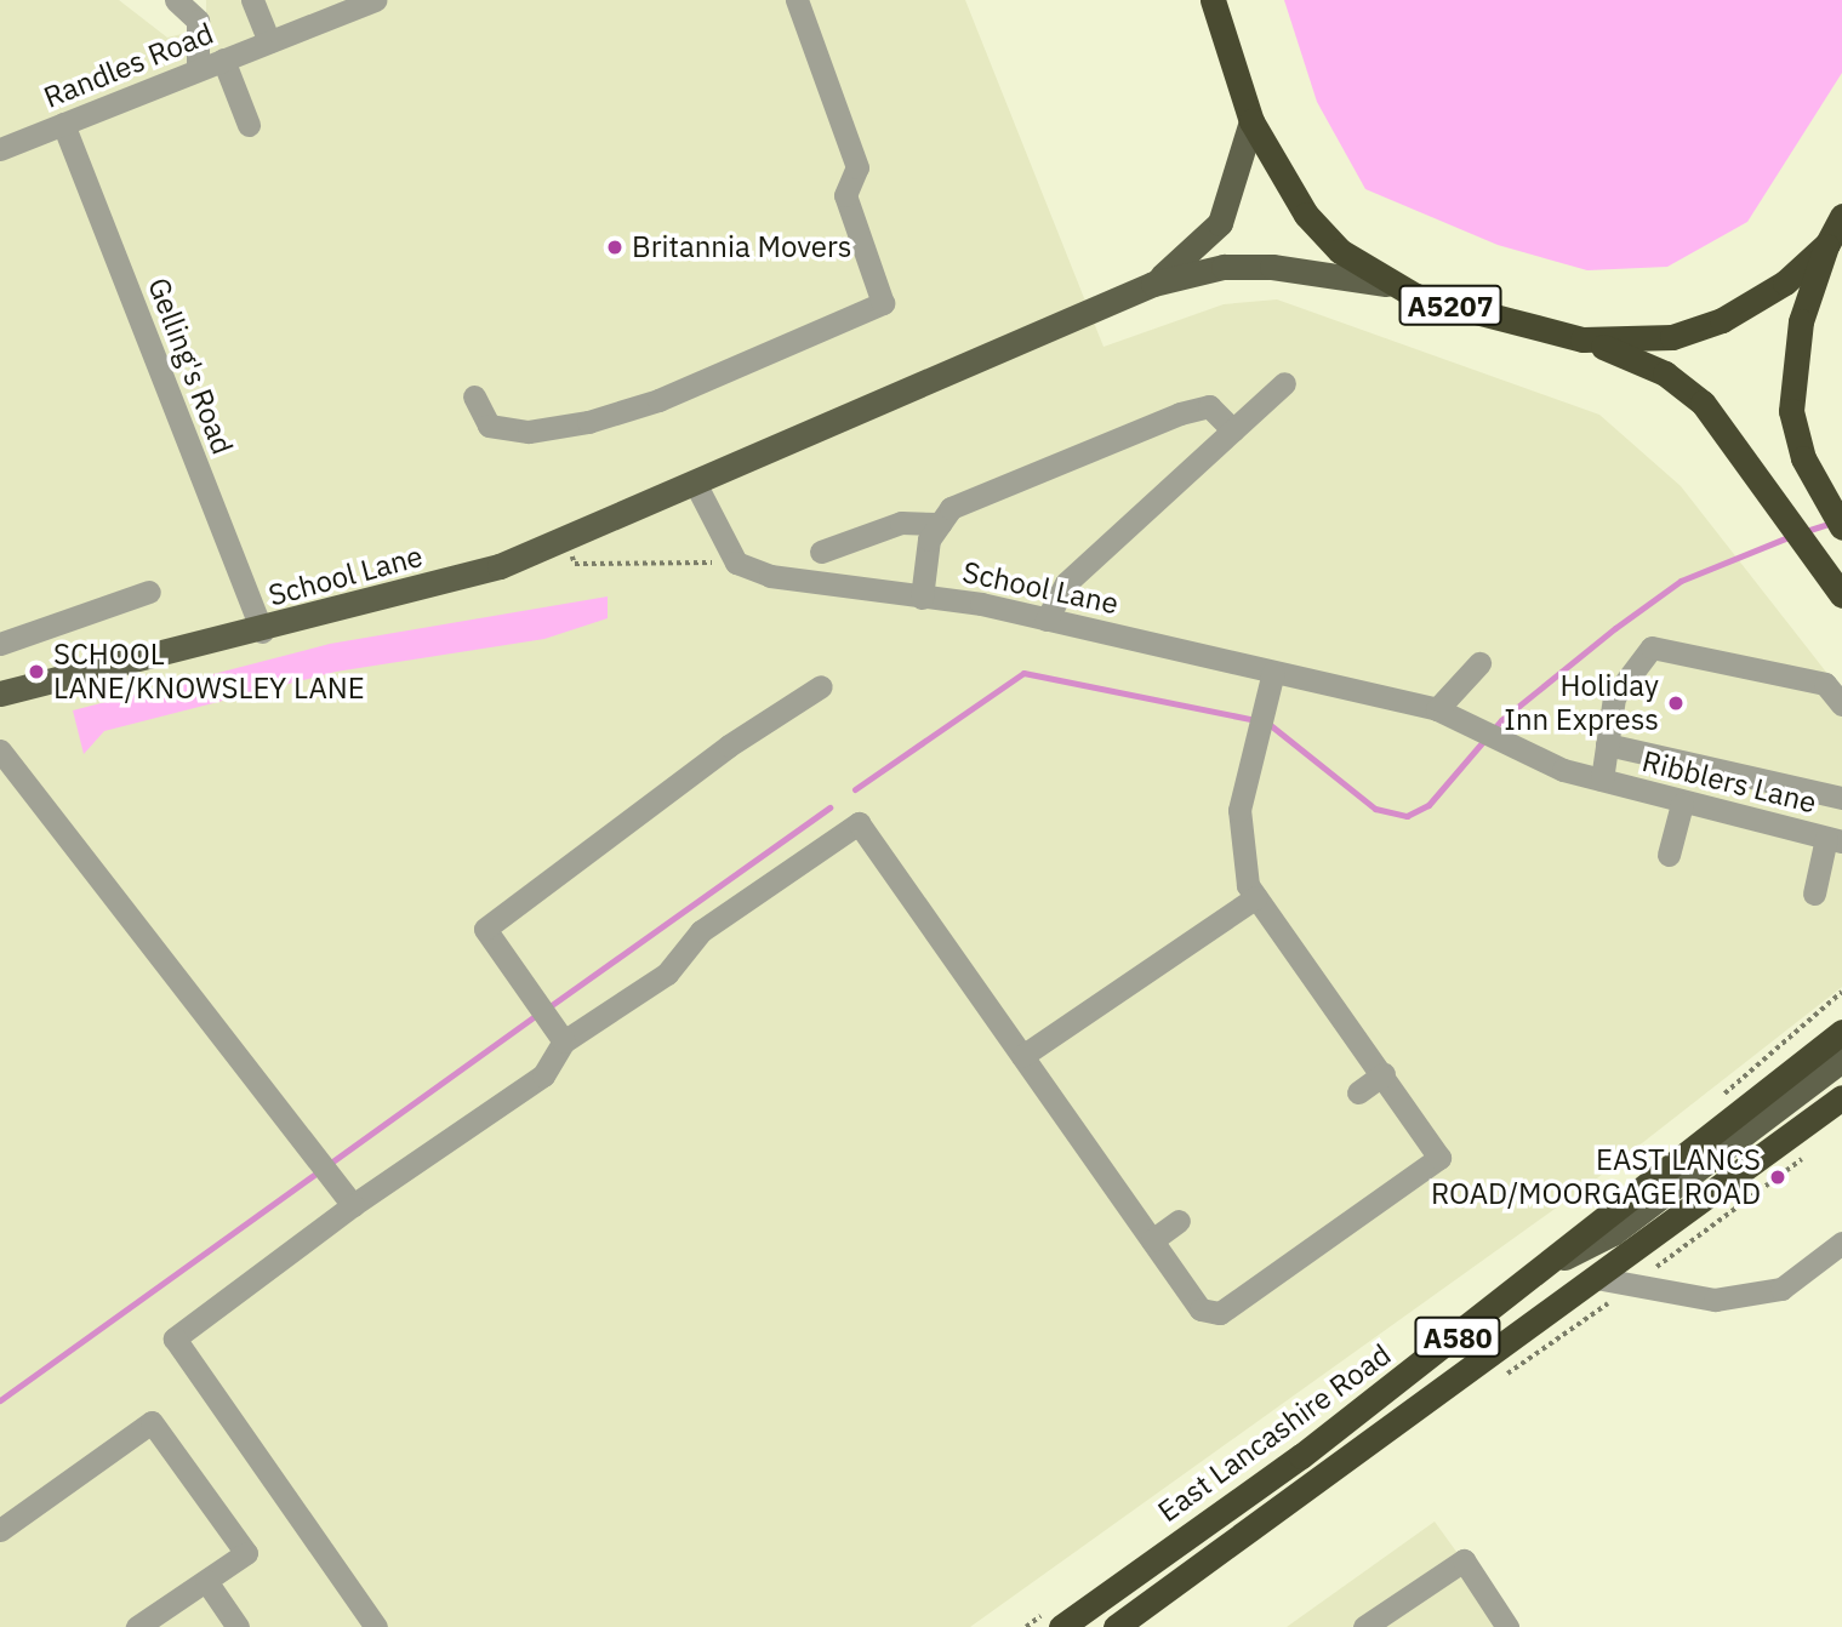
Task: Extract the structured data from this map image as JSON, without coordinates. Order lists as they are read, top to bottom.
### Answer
{
  "streets": {
    "highway": ["A5207", "A580", "East Lancashire Road"],
    "main road": ["School Lane"],
    "street": ["Randles Road", "Gelling's Road", "Ribblers Lane"]
  },
  "crossings": [
    ["Randles Road", "Gelling's Road"],
    ["A5207", "School Lane"],
    ["Gelling's Road", "School Lane"],
    ["School Lane", "Ribblers Lane"]
  ],
  "places": [
    "Britannia Movers",
    "SCHOOL LANE/KNOWSLEY LANE",
    "Holiday Inn Express",
    "EAST LANCS ROAD/MOORGAGE ROAD"
  ]
}
